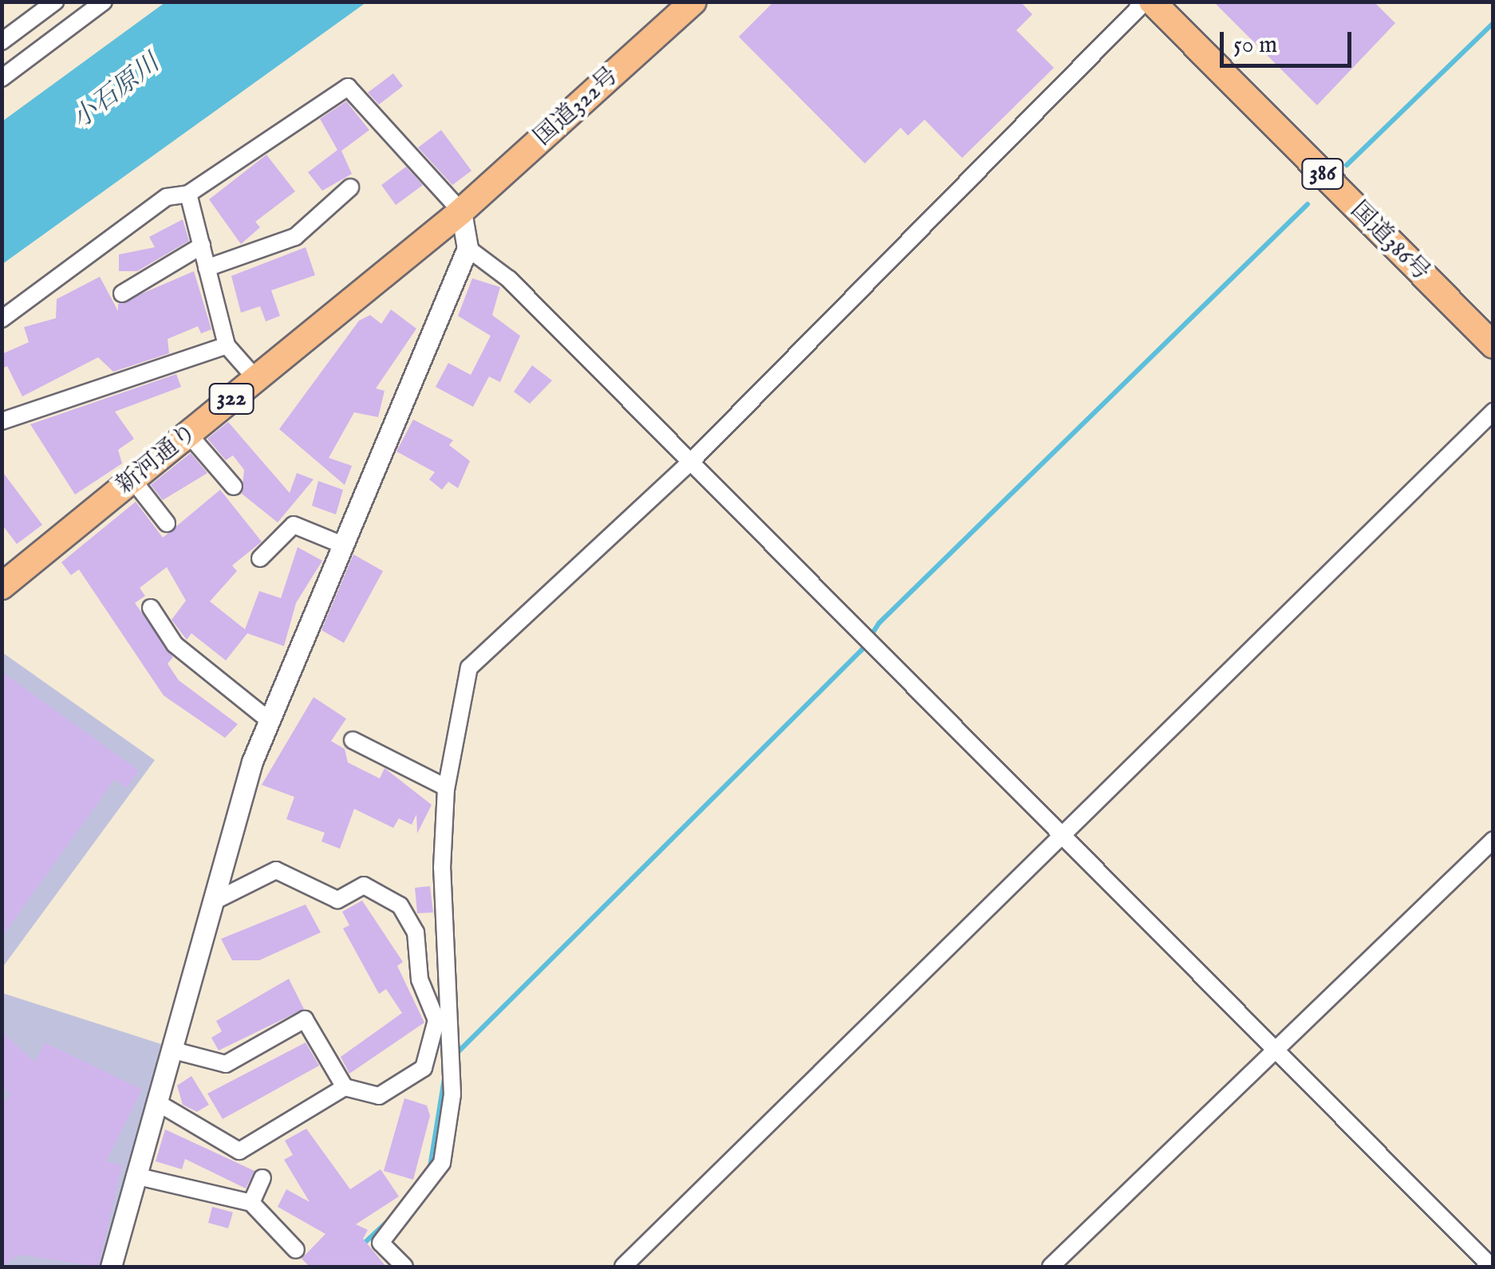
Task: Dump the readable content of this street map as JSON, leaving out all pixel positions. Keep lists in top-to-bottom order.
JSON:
{
  "streets": {
    "highway": [
      "国道322号",
      "386",
      "国道386号",
      "322",
      "新河通り"
    ]
  },
  "crossings": [
    ["国道322号", "新河通り"]
  ],
  "water": ["小石原川"],
  "scale_bar": "50 m"
}
